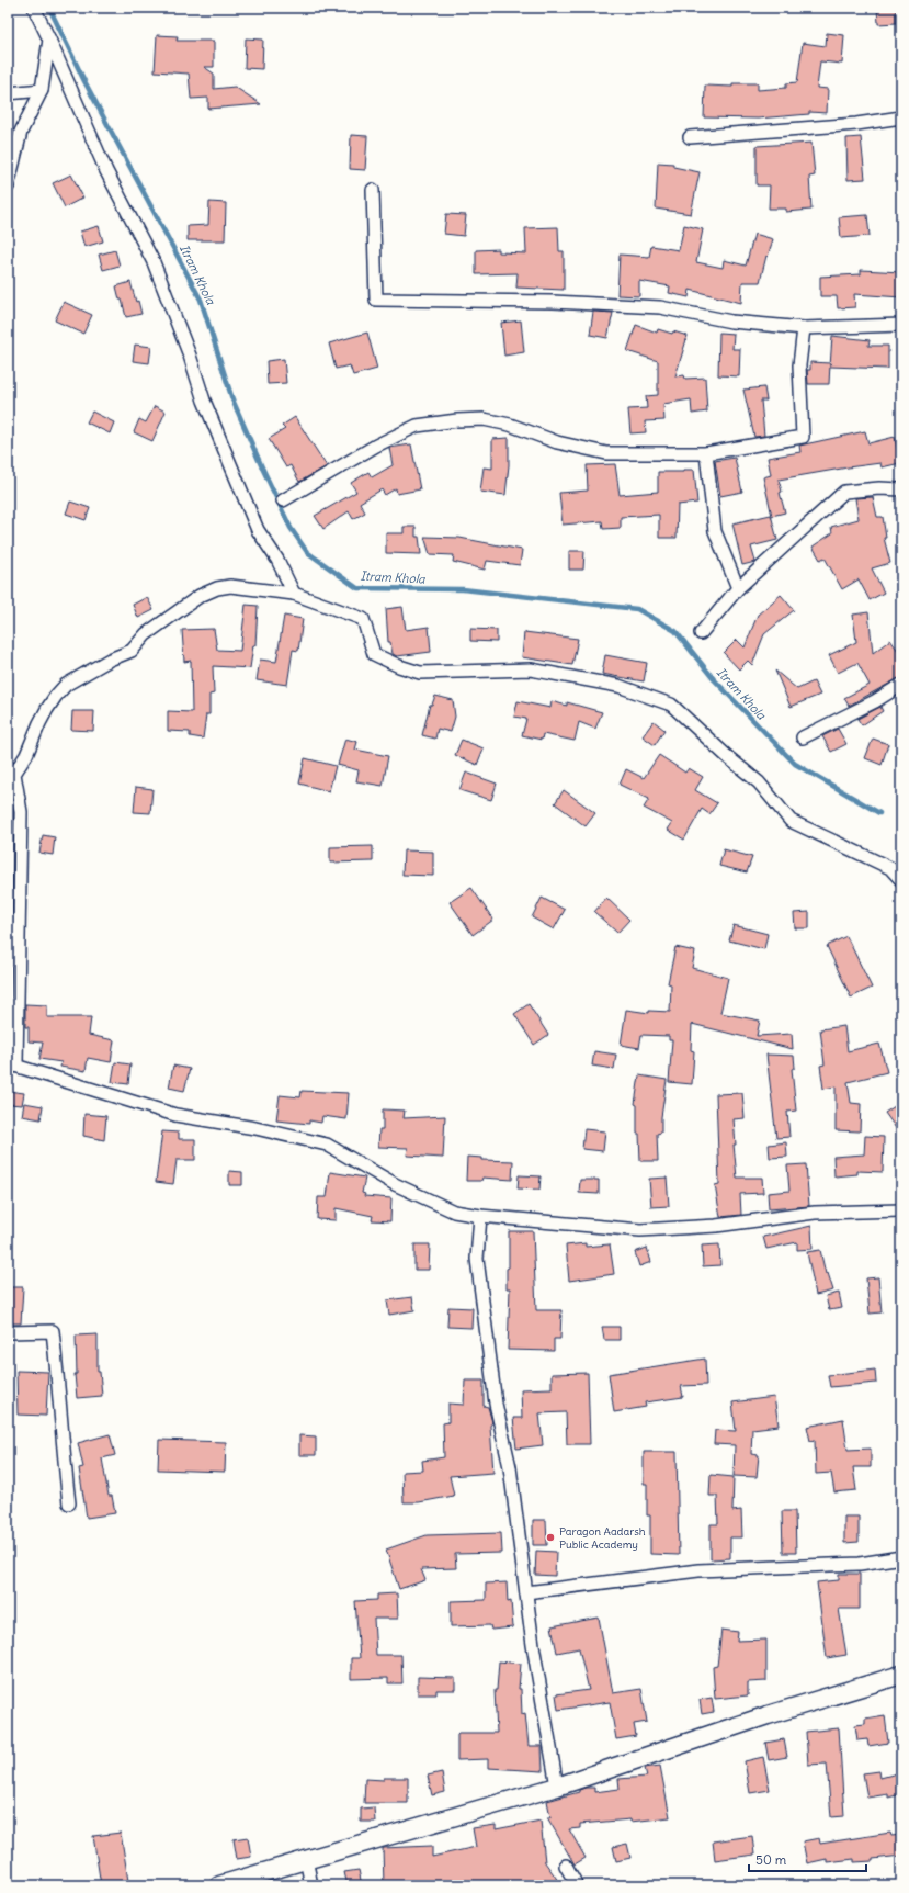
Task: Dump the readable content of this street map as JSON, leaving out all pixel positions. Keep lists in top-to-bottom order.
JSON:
{
  "water": ["Itram Khola"],
  "places": ["Paragon Aadarsh Public Academy"],
  "scale_bar": "50 m"
}
